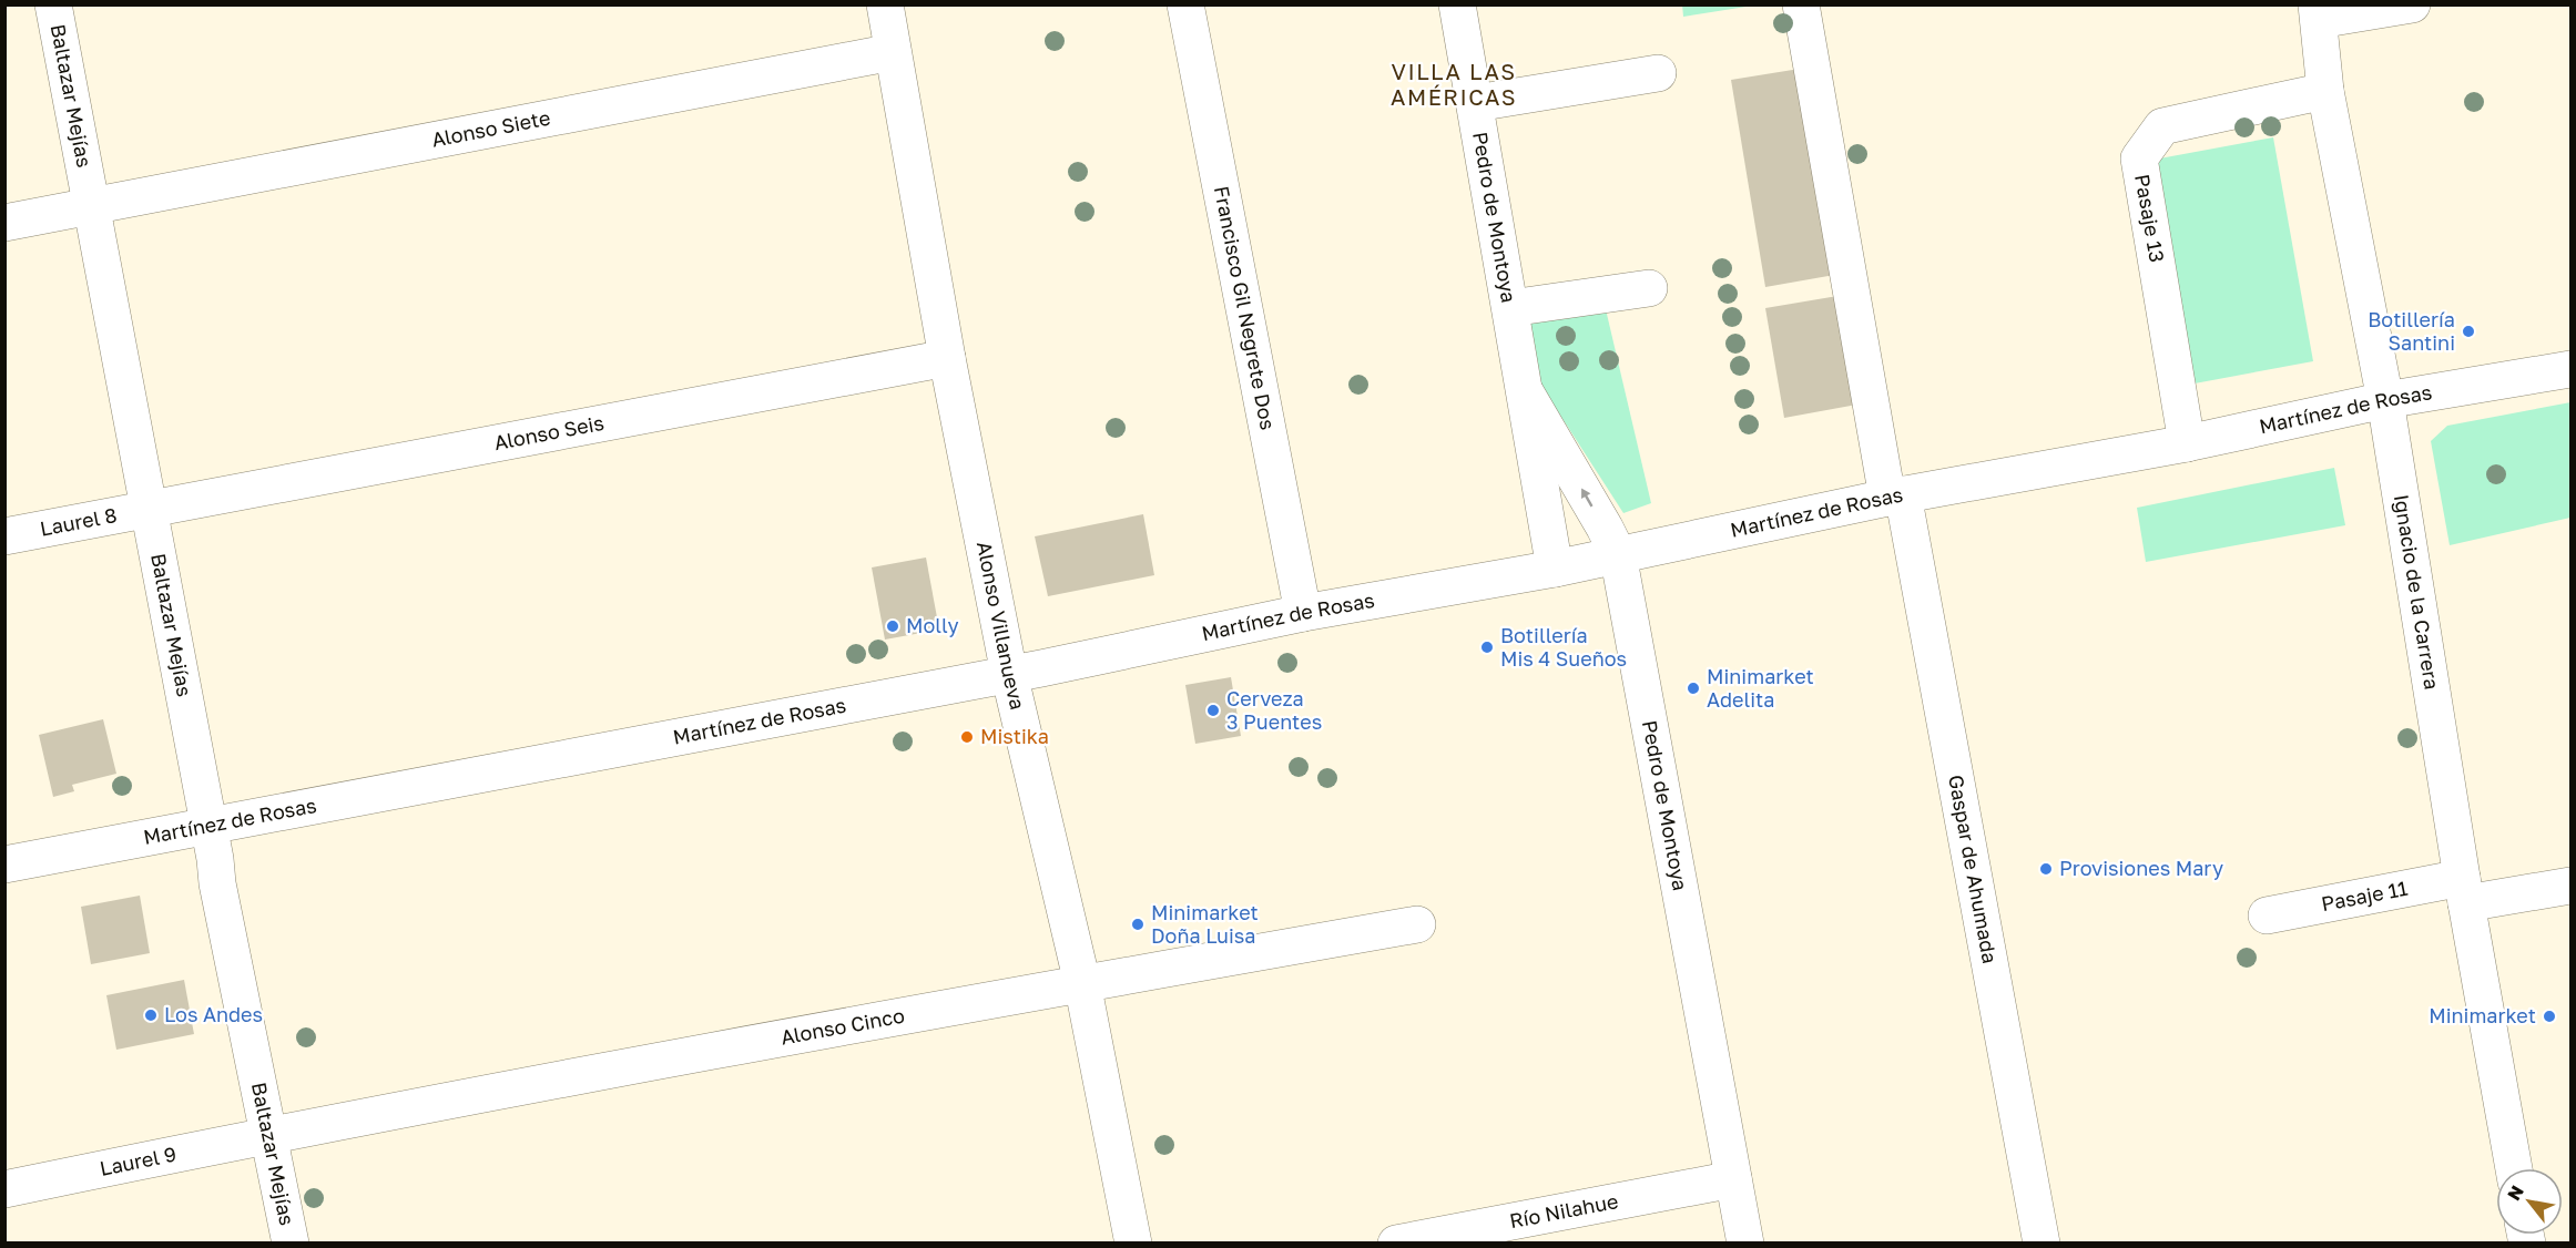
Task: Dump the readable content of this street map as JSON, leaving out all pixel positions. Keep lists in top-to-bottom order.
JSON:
{
  "streets": {
    "street": [
      "Baltazar Mejías",
      "Alonso Siete",
      "Pedro de Montoya",
      "Pasaje 13",
      "Francisco Gil Negrete Dos",
      "Martínez de Rosas",
      "Alonso Seis",
      "Laurel 8",
      "Ignacio de la Carrera",
      "Alonso Villanueva",
      "Gaspar de Ahumada",
      "Pasaje 11",
      "Alonso Cinco",
      "Laurel 9",
      "Río Nilahue"
    ]
  },
  "crossings": [
    ["Baltazar Mejías", "Alonso Siete"],
    ["Baltazar Mejías", "Martínez de Rosas"],
    ["Baltazar Mejías", "Alonso Seis"],
    ["Baltazar Mejías", "Laurel 8"],
    ["Baltazar Mejías", "Alonso Cinco"],
    ["Baltazar Mejías", "Laurel 9"],
    ["Alonso Siete", "Alonso Villanueva"],
    ["Pedro de Montoya", "Martínez de Rosas"],
    ["Pedro de Montoya", "Río Nilahue"],
    ["Pasaje 13", "Martínez de Rosas"],
    ["Pasaje 13", "Ignacio de la Carrera"],
    ["Francisco Gil Negrete Dos", "Martínez de Rosas"],
    ["Martínez de Rosas", "Ignacio de la Carrera"],
    ["Martínez de Rosas", "Alonso Villanueva"],
    ["Martínez de Rosas", "Gaspar de Ahumada"],
    ["Alonso Seis", "Laurel 8"],
    ["Alonso Seis", "Alonso Villanueva"],
    ["Ignacio de la Carrera", "Pasaje 11"],
    ["Alonso Villanueva", "Alonso Cinco"],
    ["Alonso Cinco", "Laurel 9"]
  ],
  "districts": ["VILLA LAS AMÉRICAS"],
  "places": [
    "Botillería Santini",
    "Molly",
    "Botillería Mis 4 Sueños",
    "Minimarket Adelita",
    "Cerveza 3 Puentes",
    "Mistika",
    "Provisiones Mary",
    "Minimarket Doña Luisa",
    "Los Andes",
    "Minimarket"
  ],
  "north": "top left"
}
